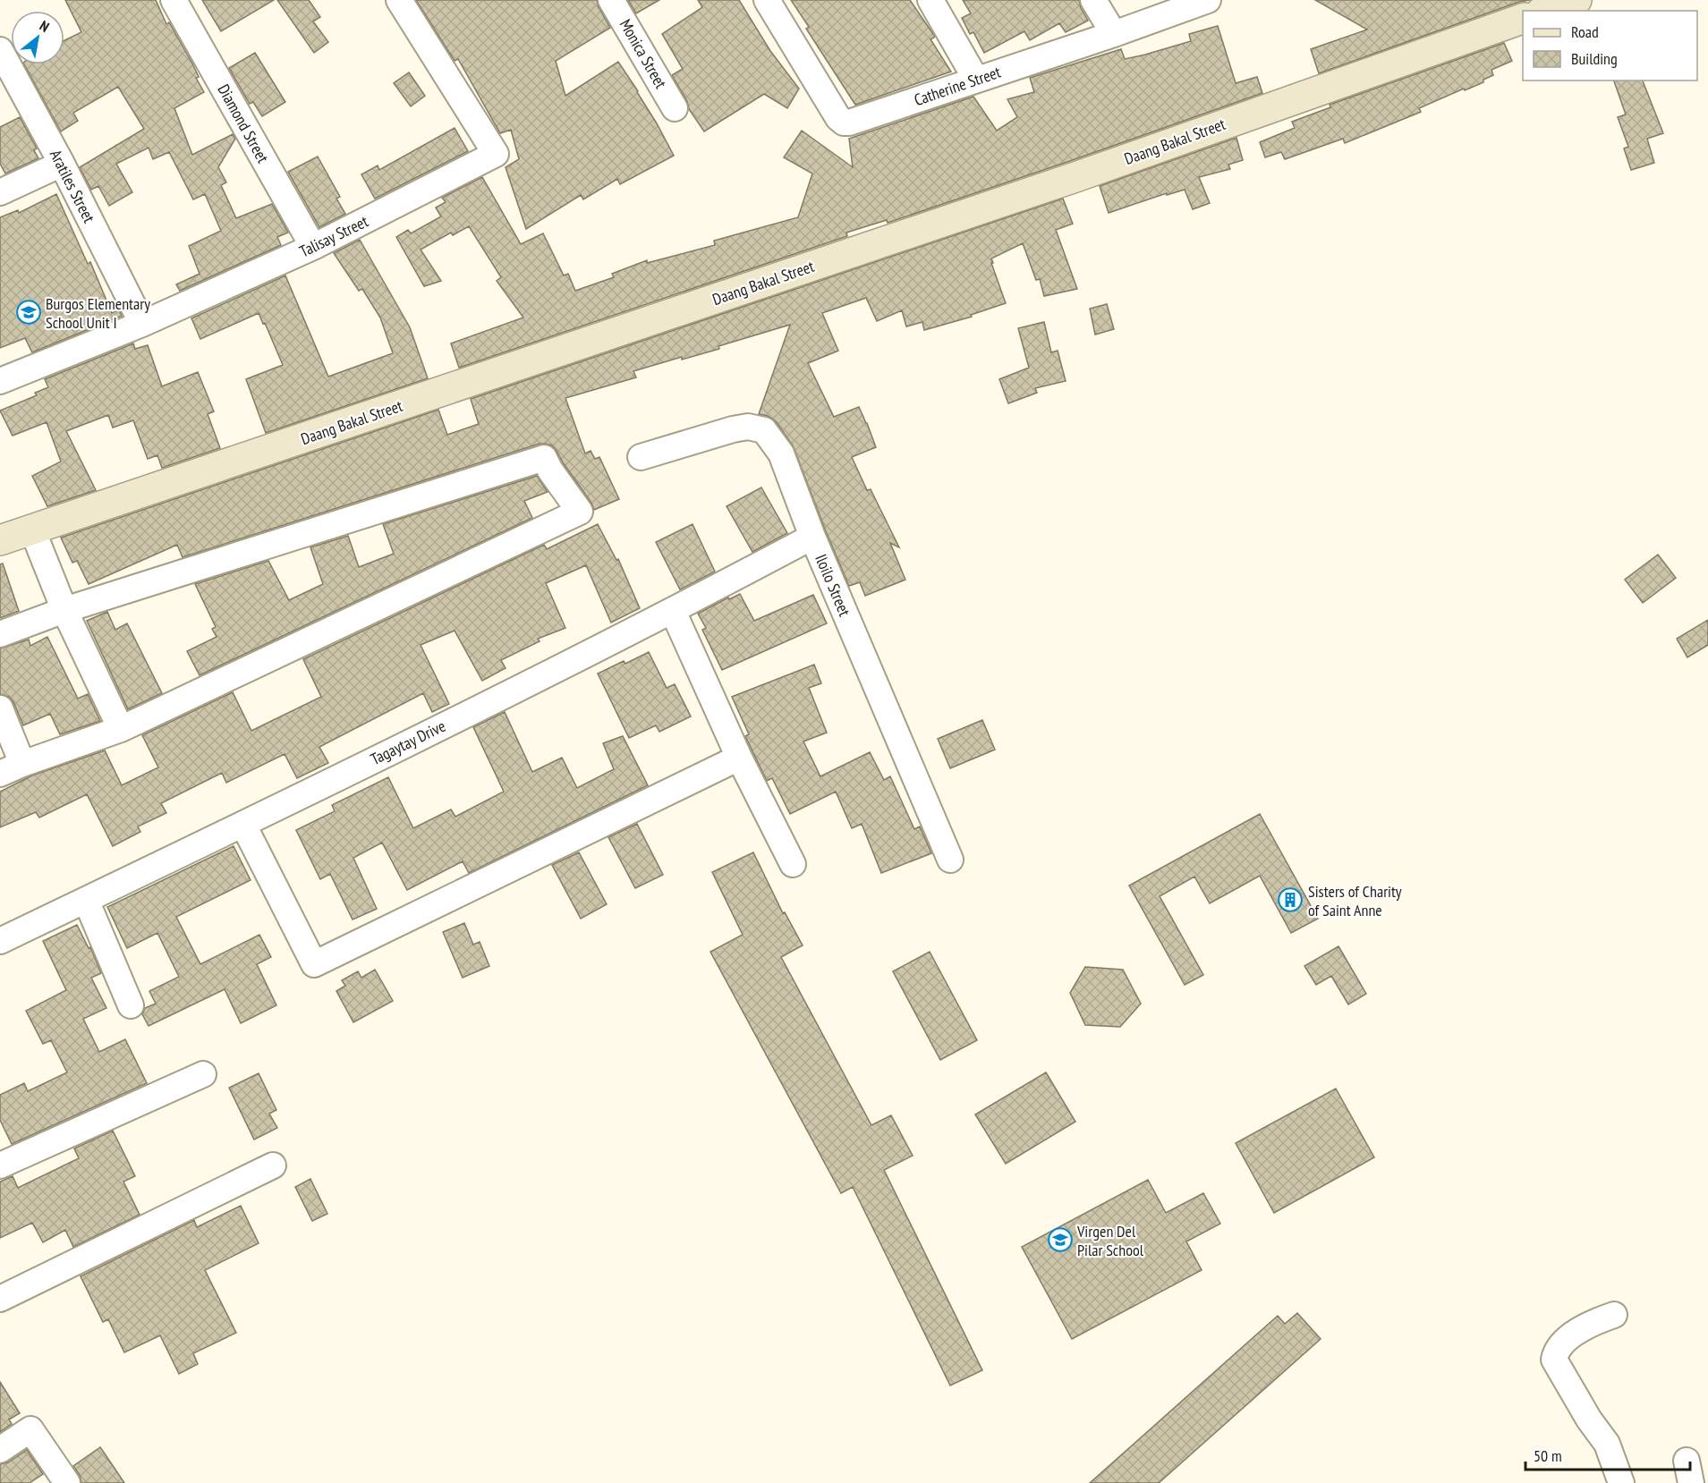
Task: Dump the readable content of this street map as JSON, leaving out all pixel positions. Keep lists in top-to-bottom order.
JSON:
{
  "streets": {
    "street": [
      "Monica Street",
      "Catherine Street",
      "Diamond Street",
      "Daang Bakal Street",
      "Aratiles Street",
      "Talisay Street",
      "Iloilo Street",
      "Tagaytay Drive"
    ]
  },
  "crossings": [
    ["Diamond Street", "Talisay Street"],
    ["Aratiles Street", "Talisay Street"],
    ["Iloilo Street", "Tagaytay Drive"]
  ],
  "places": {
    "school or university": ["Burgos Elementary School Unit I", "Virgen Del Pilar School"],
    "building": ["Sisters of Charity of Saint Anne"]
  },
  "legend": ["Road", "Building"],
  "scale_bar": "50 m",
  "north": "top right"
}
